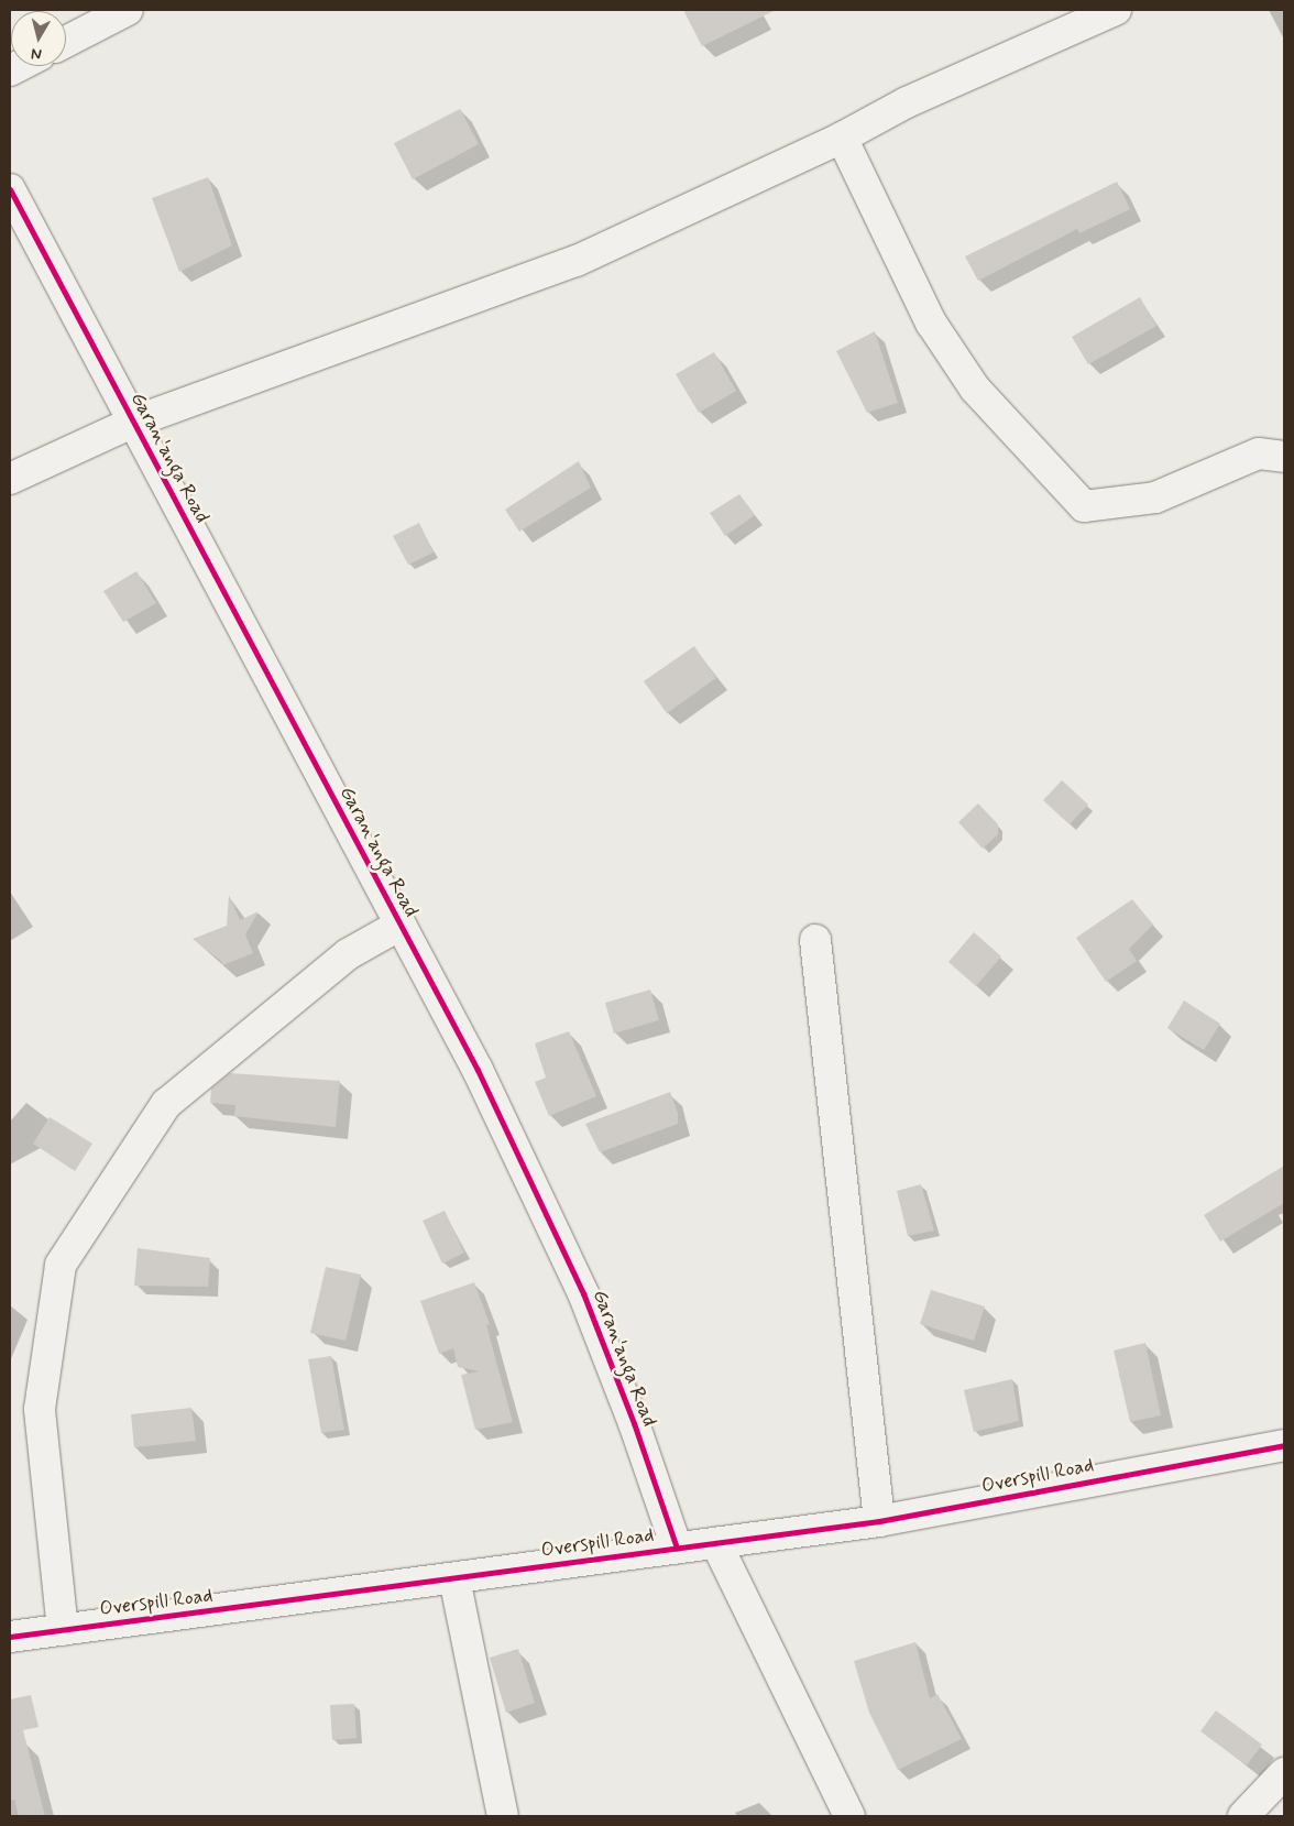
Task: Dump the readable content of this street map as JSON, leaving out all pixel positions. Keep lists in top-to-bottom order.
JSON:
{
  "streets": {
    "street": ["Garan'anga Road", "Overspill Road"]
  },
  "crossings": [
    ["Garan'anga Road", "Overspill Road"]
  ],
  "north": "bottom"
}
